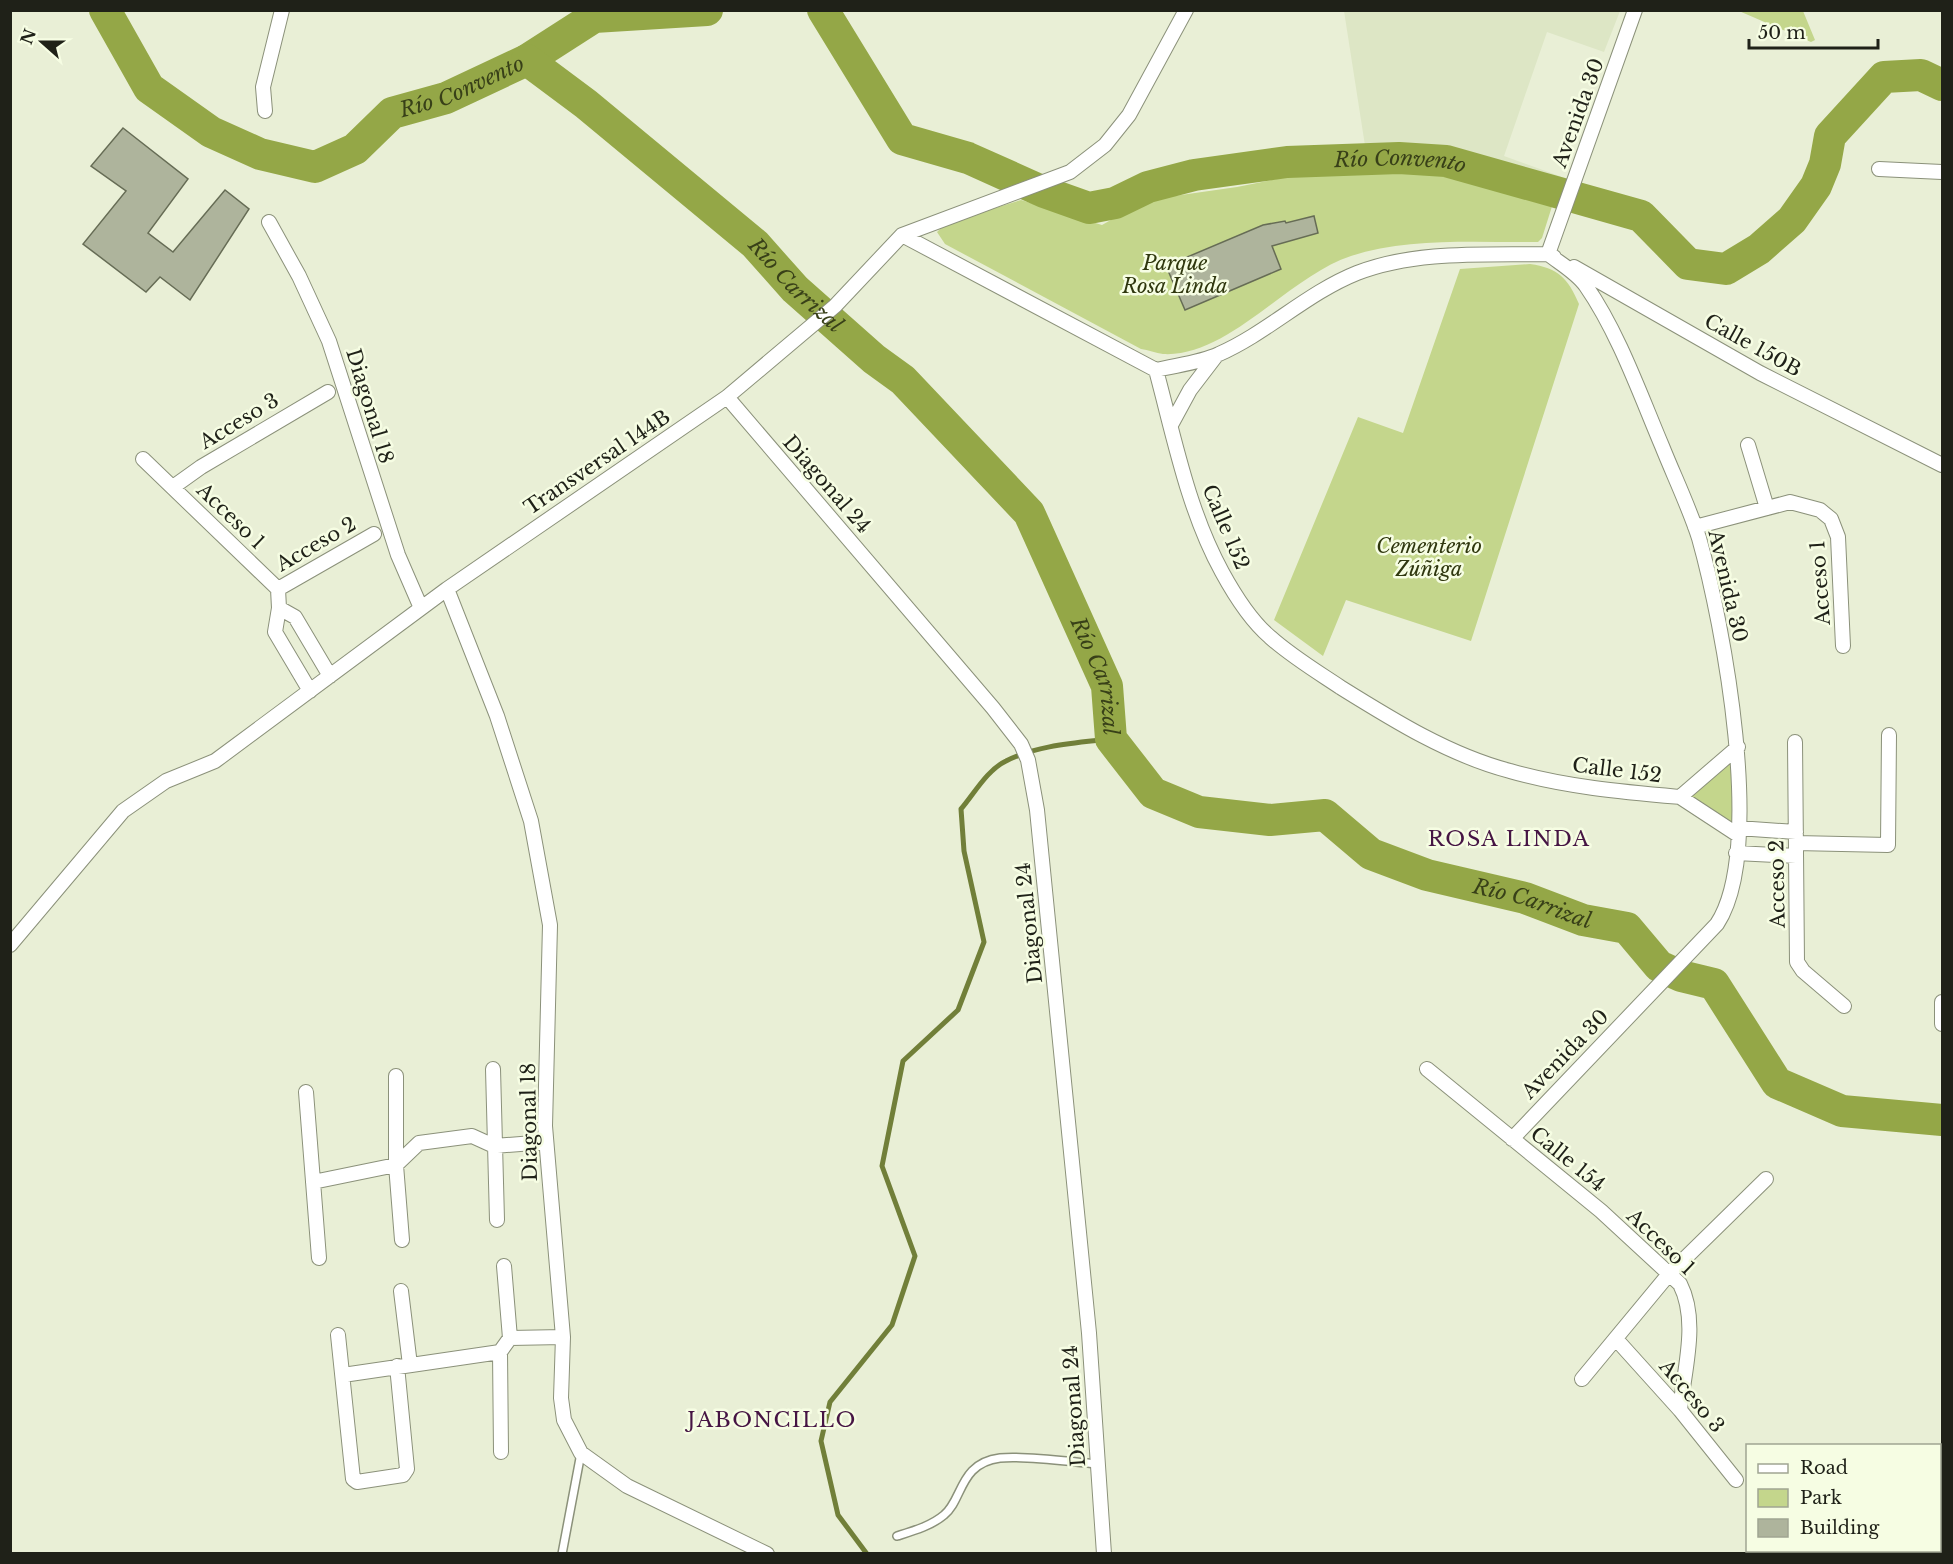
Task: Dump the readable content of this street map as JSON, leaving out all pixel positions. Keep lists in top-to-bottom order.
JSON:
{
  "streets": {
    "street": [
      "Avenida 30",
      "Calle 150B",
      "Diagonal 18",
      "Acceso 3",
      "Transversal 144B",
      "Diagonal 24",
      "Acceso 1",
      "Calle 152",
      "Acceso 2",
      "Calle 154"
    ]
  },
  "crossings": [
    ["Avenida 30", "Calle 150B"],
    ["Avenida 30", "Acceso 1"],
    ["Avenida 30", "Calle 152"],
    ["Avenida 30", "Calle 154"],
    ["Diagonal 18", "Transversal 144B"],
    ["Acceso 3", "Acceso 1"],
    ["Transversal 144B", "Diagonal 24"],
    ["Acceso 1", "Acceso 2"],
    ["Acceso 1", "Calle 154"]
  ],
  "districts": ["ROSA LINDA", "JABONCILLO"],
  "water": ["Río Convento", "Río Carrizal"],
  "parks": ["Parque Rosa Linda", "Cementerio Zúñiga"],
  "legend": ["Road", "Park", "Building"],
  "scale_bar": "50 m",
  "north": "left"
}
